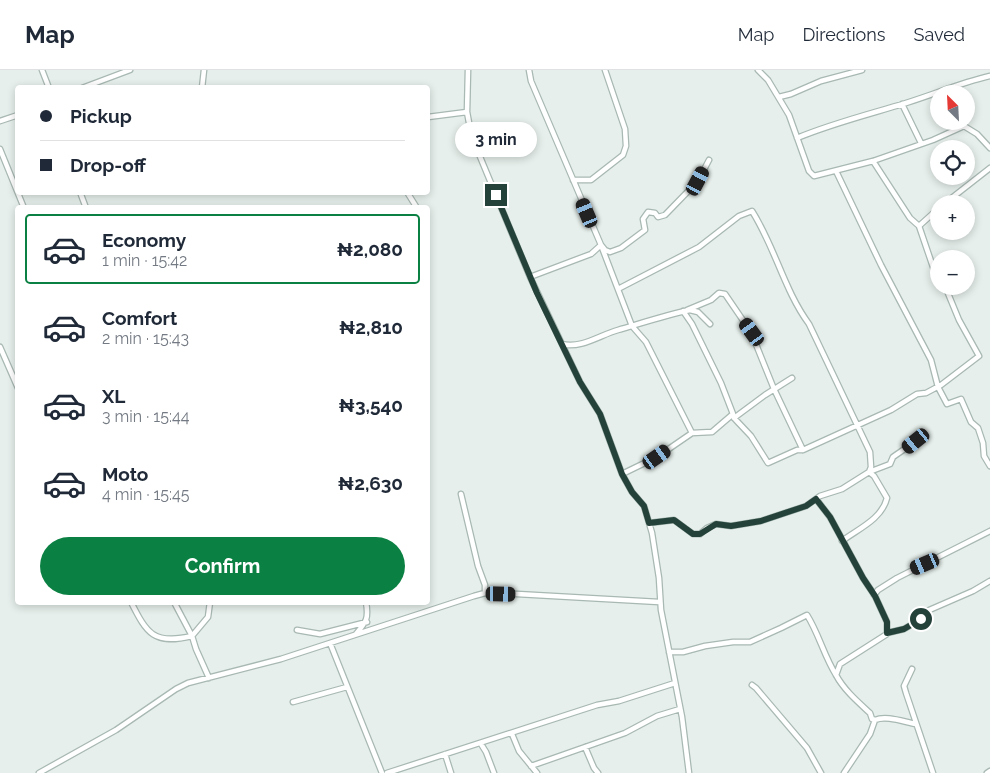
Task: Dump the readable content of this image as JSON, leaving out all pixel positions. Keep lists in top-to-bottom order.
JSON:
{
  "north": "top left",
  "page": {
    "header": "Map",
    "nav": ["Map", "Directions", "Saved"],
    "map_buttons": ["+", "−"],
    "banner": ["Pickup", "Drop-off"],
    "bubble": "3 min",
    "list": [
      {
        "name": "Economy",
        "note": "1 min · 15:42",
        "value": "₦2,080"
      },
      {
        "name": "Comfort",
        "note": "2 min · 15:43",
        "value": "₦2,810"
      },
      {
        "name": "XL",
        "note": "3 min · 15:44",
        "value": "₦3,540"
      },
      {
        "name": "Moto",
        "note": "4 min · 15:45",
        "value": "₦2,630"
      }
    ],
    "buttons": "Confirm"
  }
}
